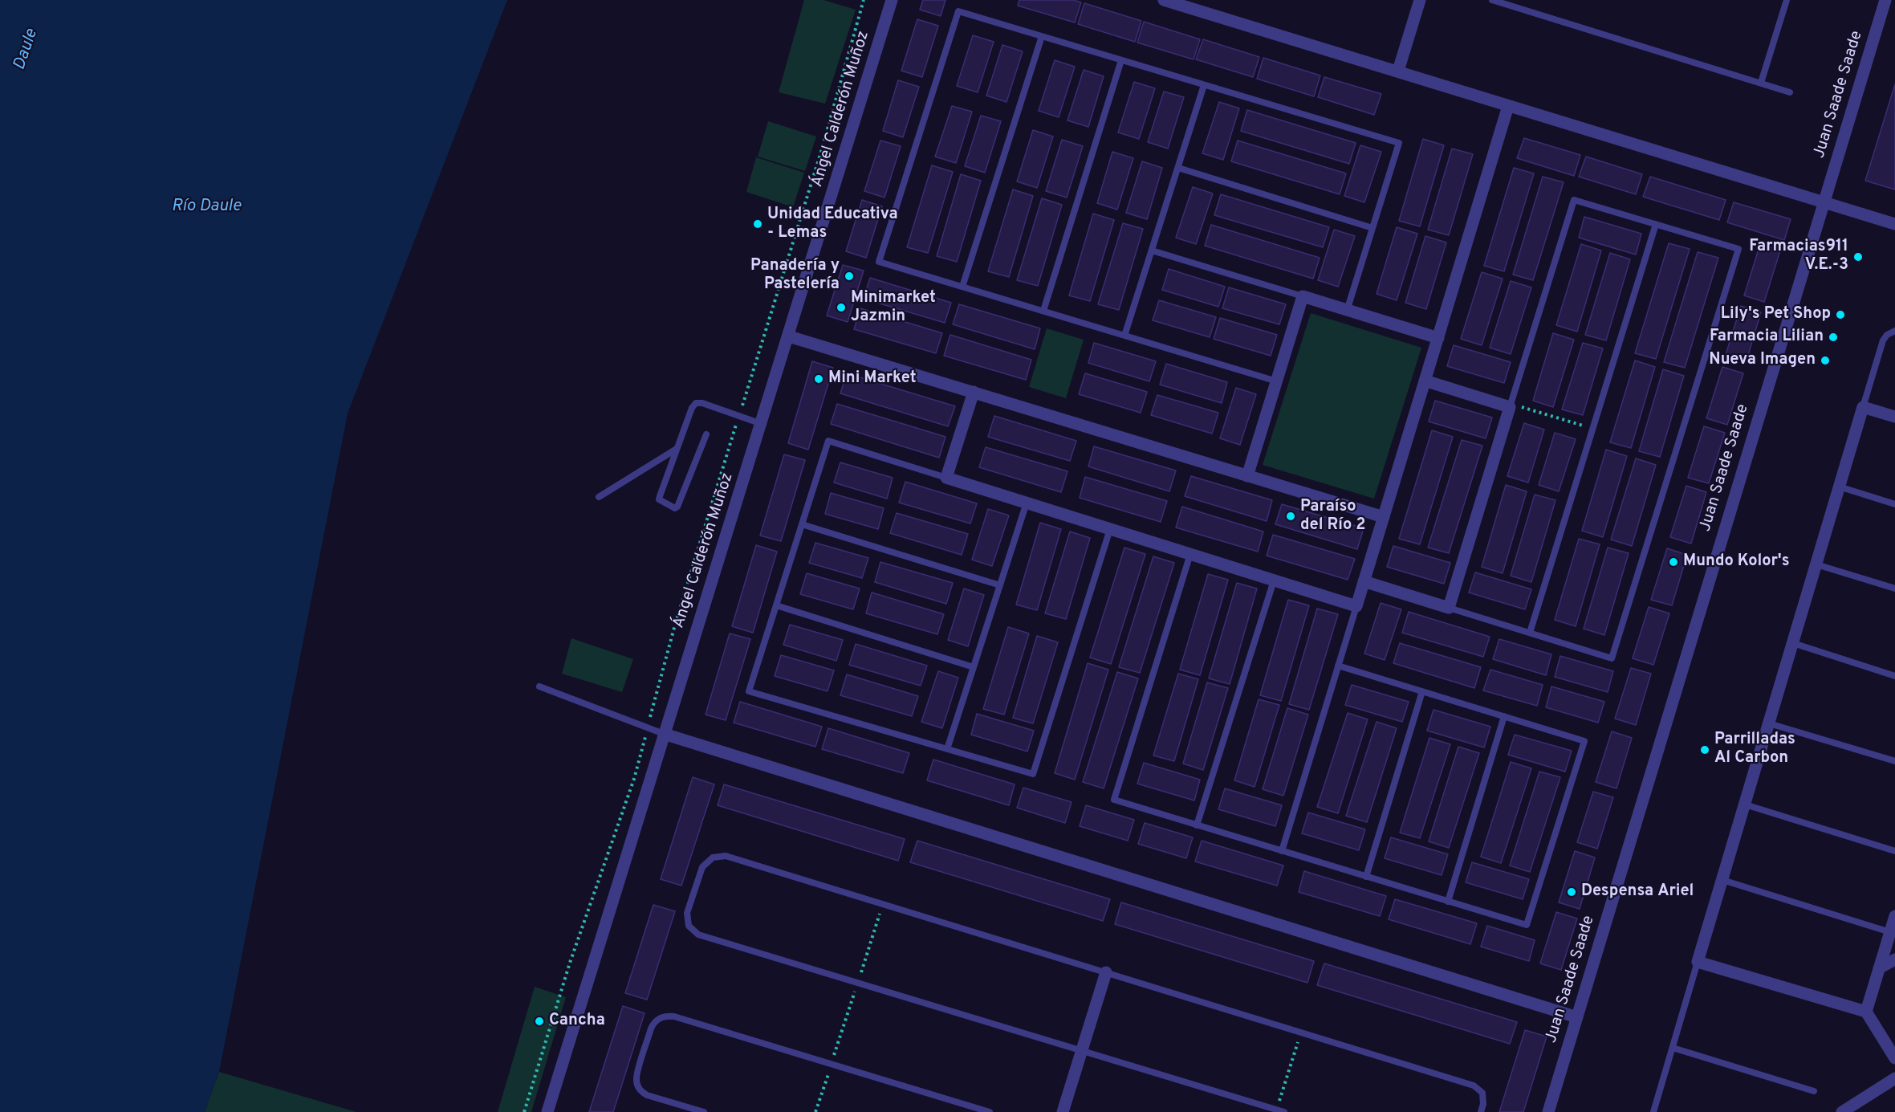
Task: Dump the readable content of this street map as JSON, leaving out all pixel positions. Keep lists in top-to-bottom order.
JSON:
{
  "streets": {
    "street": ["Juan Saade Saade", "Ángel Calderón Muñoz"]
  },
  "water": ["Daule", "Río Daule"],
  "places": [
    "Unidad Educativa - Lemas",
    "Farmacias911 V.E.-3",
    "Panadería y Pastelería",
    "Minimarket Jazmin",
    "Lily's Pet Shop",
    "Farmacia Lilian",
    "Nueva Imagen",
    "Mini Market",
    "Paraíso del Río 2",
    "Mundo Kolor's",
    "Parrilladas Al Carbon",
    "Despensa Ariel",
    "Cancha"
  ]
}
